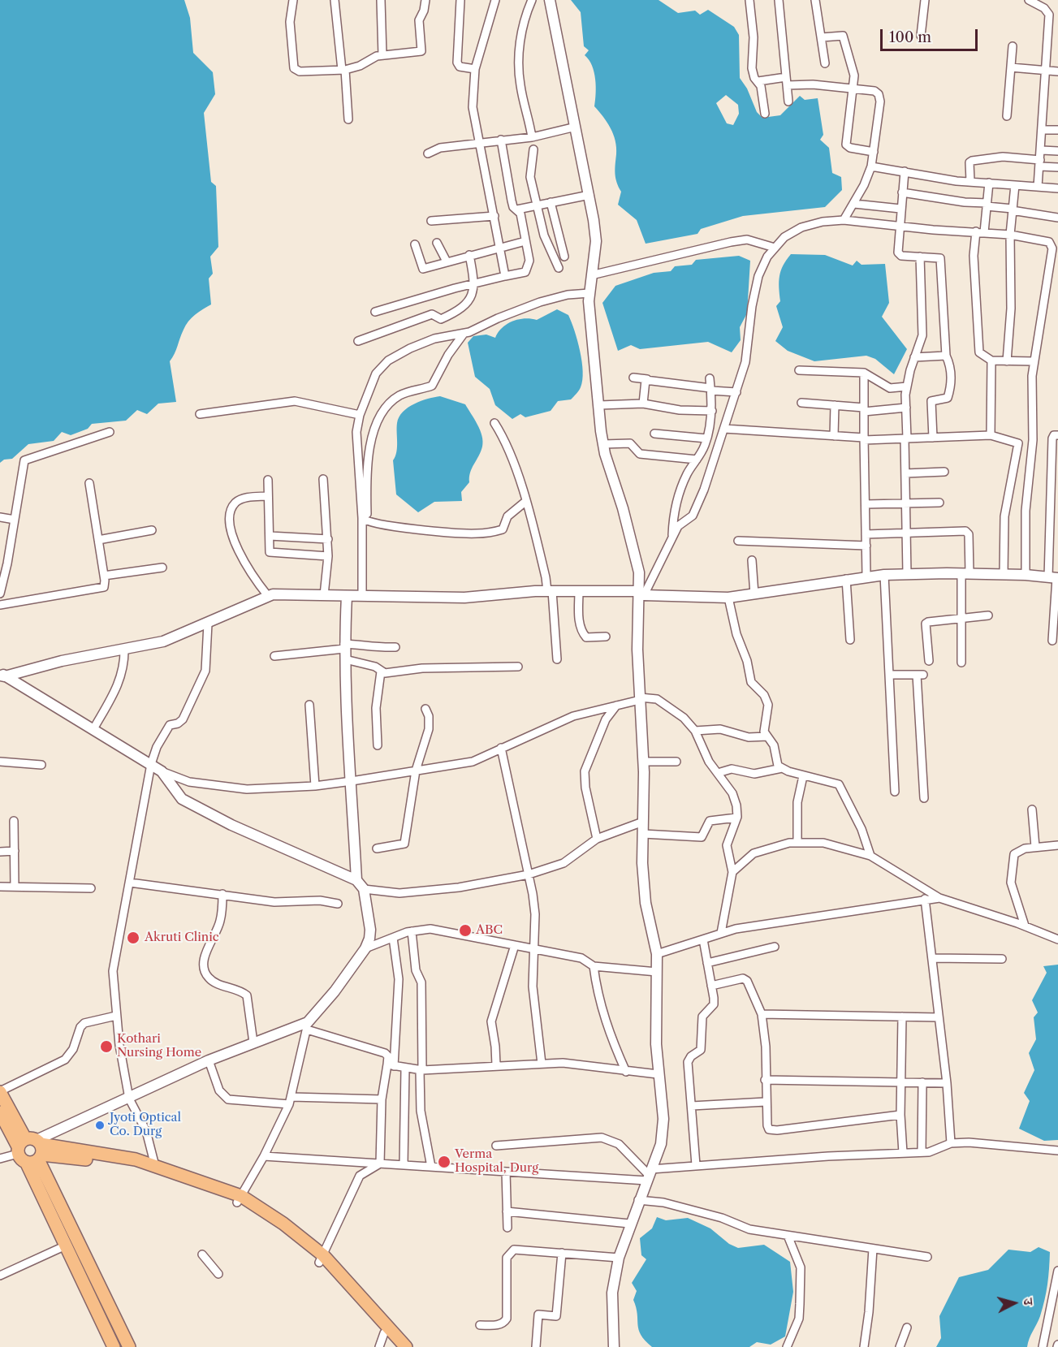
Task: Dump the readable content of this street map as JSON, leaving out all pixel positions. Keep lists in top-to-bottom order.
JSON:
{
  "places": [
    "ABC",
    "Akruti Clinic",
    "Kothari Nursing Home",
    "Jyoti Optical Co. Durg",
    "Verma Hospital, Durg"
  ],
  "scale_bar": "100 m",
  "north": "right"
}
